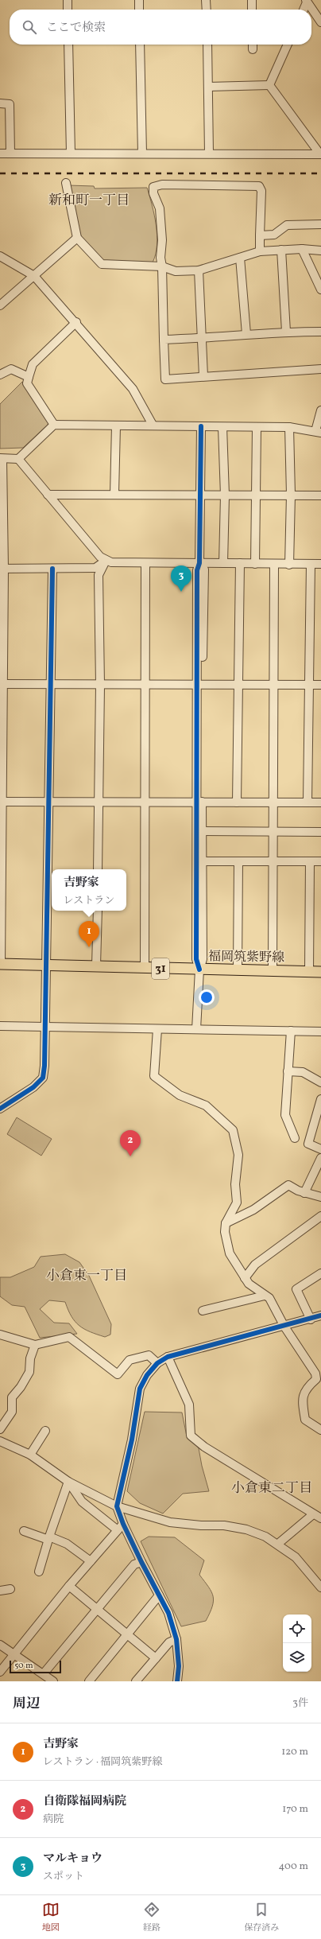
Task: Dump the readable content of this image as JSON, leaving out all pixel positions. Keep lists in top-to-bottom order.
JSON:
{
  "streets": {
    "main road": ["福岡筑紫野線", "31"]
  },
  "districts": ["新和町一丁目", "小倉東一丁目", "小倉東二丁目"],
  "scale_bar": "50 m",
  "page": {
    "search": "ここで検索",
    "pins": ["3", "1", "2"],
    "popup": ["吉野家", "レストラン"],
    "scale": "50 m",
    "heading": ["周辺", "3件"],
    "list": [
      {
        "mark": "1",
        "name": "吉野家",
        "note": "レストラン · 福岡筑紫野線",
        "value": "120 m"
      },
      {
        "mark": "2",
        "name": "自衛隊福岡病院",
        "note": "病院",
        "value": "170 m"
      },
      {
        "mark": "3",
        "name": "マルキョウ",
        "note": "スポット",
        "value": "400 m"
      }
    ],
    "nav": ["地図", "経路", "保存済み"]
  }
}
